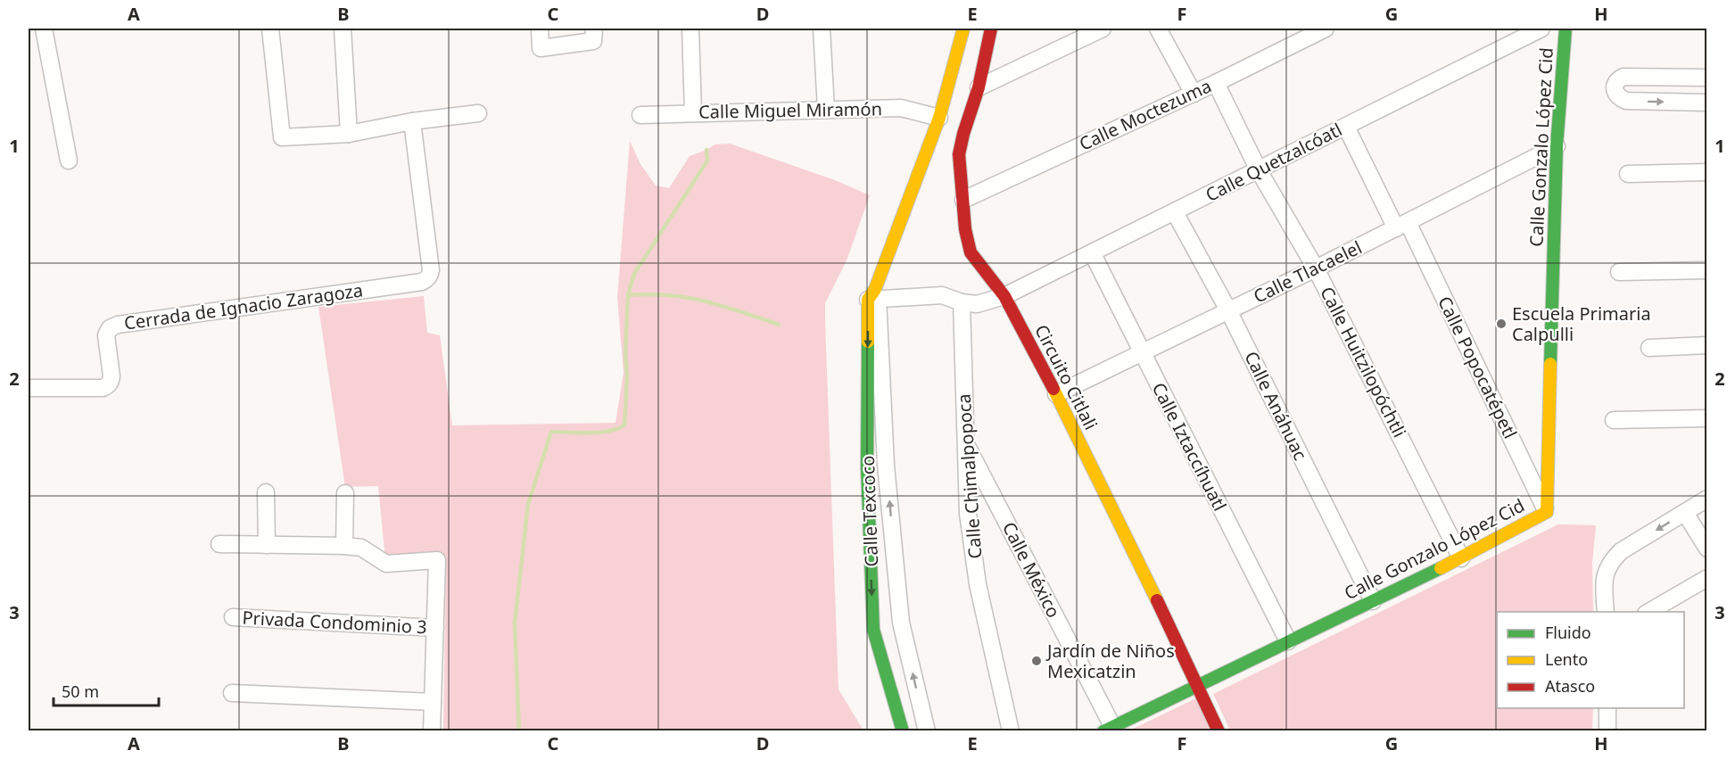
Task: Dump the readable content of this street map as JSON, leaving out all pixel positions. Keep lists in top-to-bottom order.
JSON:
{
  "streets": {
    "street": [
      "Calle Miguel Miramón",
      "Calle Moctezuma",
      "Calle Gonzalo López Cid",
      "Calle Quetzalcóatl",
      "Calle Tlacaelel",
      "Cerrada de Ignacio Zaragoza",
      "Calle Huitzilopóchtli",
      "Calle Popocatépetl",
      "Circuito Citlali",
      "Calle Anáhuac",
      "Calle Iztaccíhuatl",
      "Calle Chimalpopoca",
      "Calle Texcoco",
      "Calle México",
      "Privada Condominio 3"
    ]
  },
  "crossings": [
    ["Calle Miguel Miramón", "Calle Texcoco"],
    ["Calle Moctezuma", "Calle Huitzilopóchtli"],
    ["Calle Moctezuma", "Circuito Citlali"],
    ["Calle Gonzalo López Cid", "Calle Tlacaelel"],
    ["Calle Gonzalo López Cid", "Calle Huitzilopóchtli"],
    ["Calle Gonzalo López Cid", "Calle Popocatépetl"],
    ["Calle Gonzalo López Cid", "Circuito Citlali"],
    ["Calle Gonzalo López Cid", "Calle Anáhuac"],
    ["Calle Gonzalo López Cid", "Calle Iztaccíhuatl"],
    ["Calle Gonzalo López Cid", "Calle México"],
    ["Calle Quetzalcóatl", "Calle Huitzilopóchtli"],
    ["Calle Quetzalcóatl", "Calle Popocatépetl"],
    ["Calle Quetzalcóatl", "Circuito Citlali"],
    ["Calle Quetzalcóatl", "Calle Anáhuac"],
    ["Calle Quetzalcóatl", "Calle Iztaccíhuatl"],
    ["Calle Quetzalcóatl", "Calle Chimalpopoca"],
    ["Calle Tlacaelel", "Calle Huitzilopóchtli"],
    ["Calle Tlacaelel", "Calle Popocatépetl"],
    ["Calle Tlacaelel", "Circuito Citlali"],
    ["Calle Tlacaelel", "Calle Anáhuac"],
    ["Calle Tlacaelel", "Calle Iztaccíhuatl"],
    ["Calle Chimalpopoca", "Calle México"]
  ],
  "places": ["Escuela Primaria Calpulli", "Jardín de Niños Mexicatzin"],
  "legend": ["Fluido", "Lento", "Atasco"],
  "scale_bar": "50 m",
  "grid": {
    "columns": [
      "A",
      "B",
      "C",
      "D",
      "E",
      "F",
      "G",
      "H"
    ],
    "rows": ["1", "2", "3"]
  }
}
